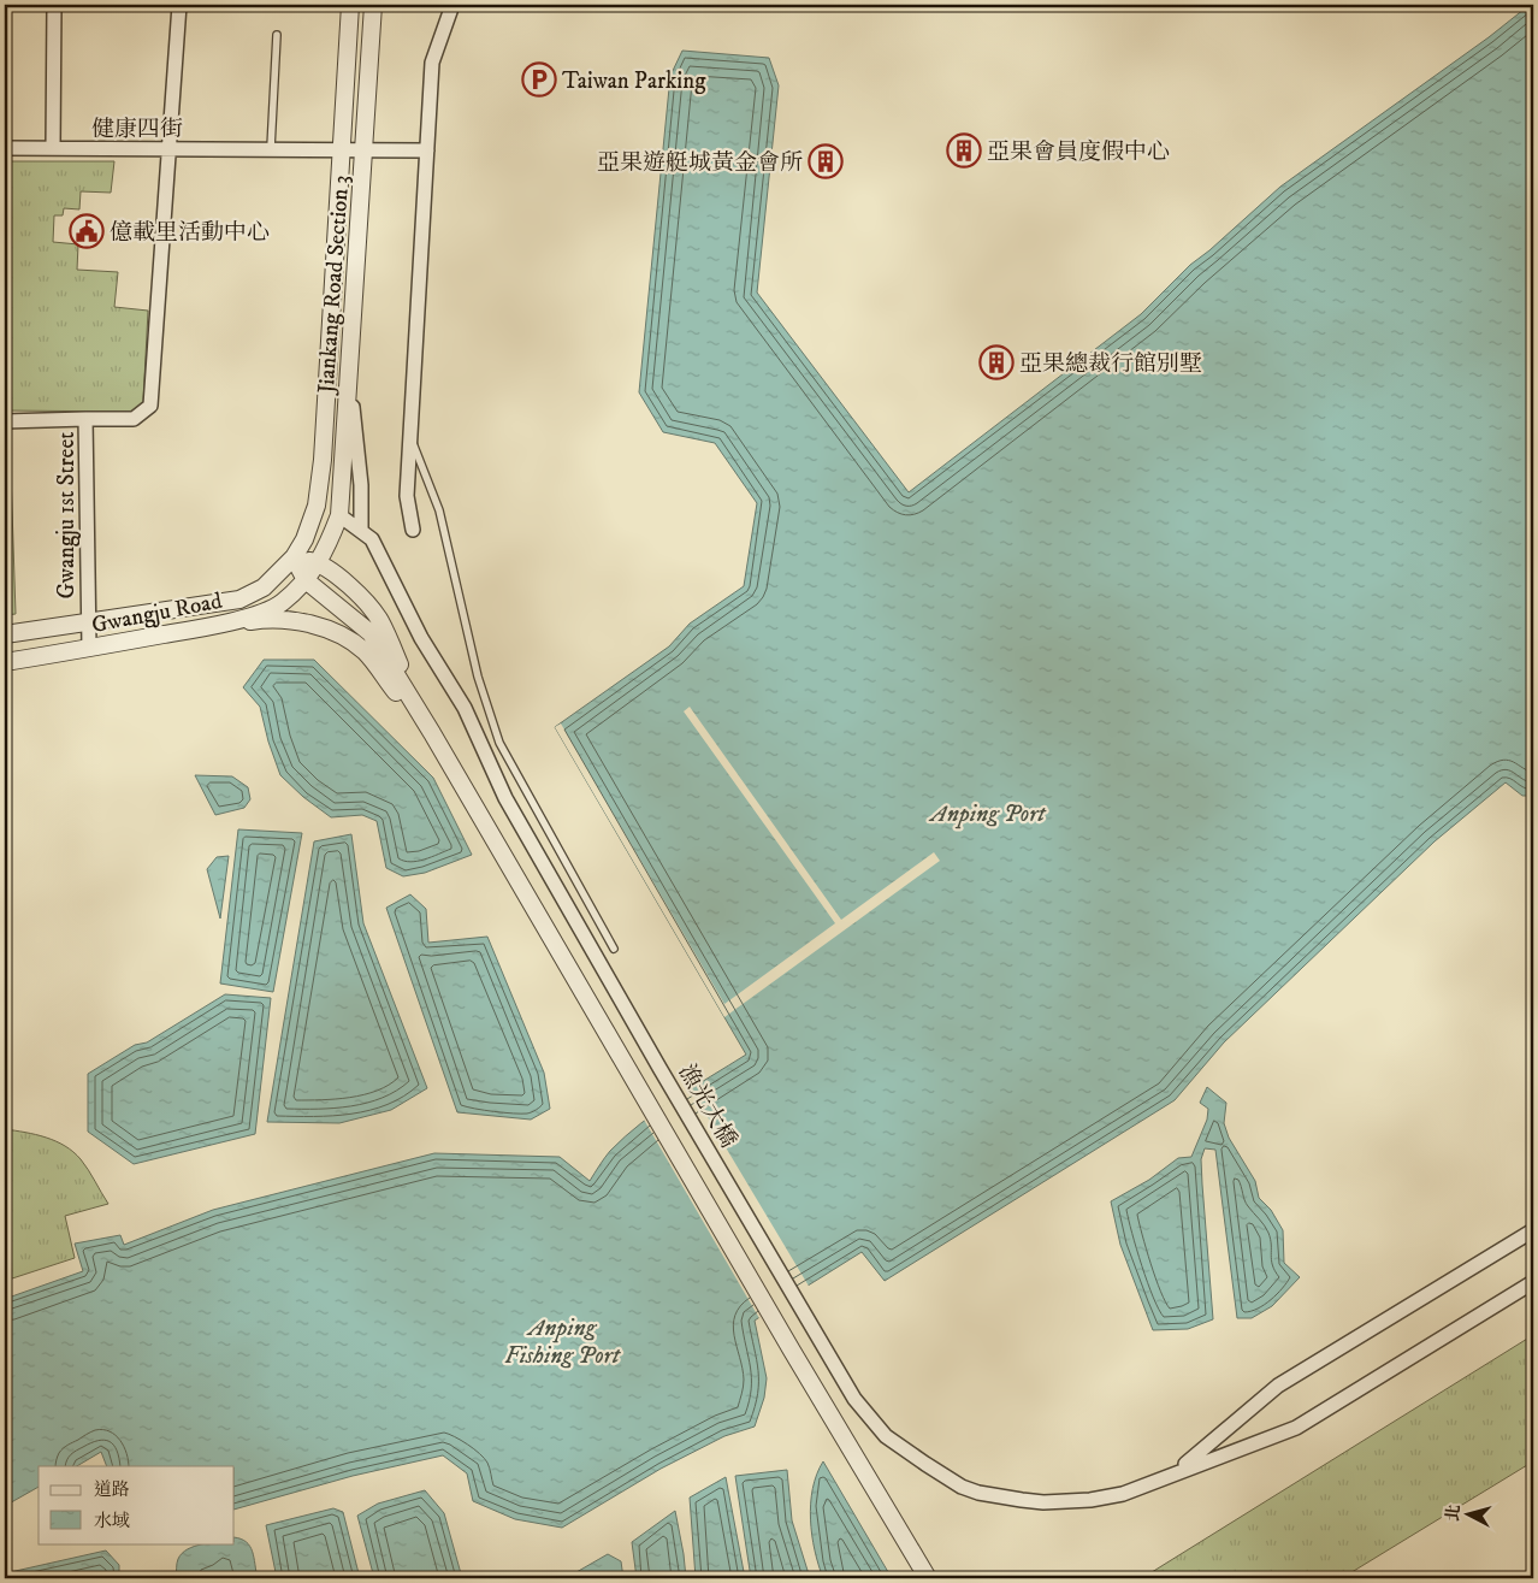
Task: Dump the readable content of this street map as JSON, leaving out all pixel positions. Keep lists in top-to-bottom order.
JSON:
{
  "streets": {
    "street": [
      "健康四街",
      "Jiankang Road Section 3",
      "Gwangju 1st Street",
      "Gwangju Road",
      "漁光大橋"
    ]
  },
  "crossings": [
    ["健康四街", "Jiankang Road Section 3"],
    ["健康四街", "Gwangju 1st Street"],
    ["Jiankang Road Section 3", "Gwangju Road"],
    ["Jiankang Road Section 3", "漁光大橋"],
    ["Gwangju 1st Street", "Gwangju Road"]
  ],
  "water": ["Anping Port", "Anping Fishing Port"],
  "places": {
    "parking": ["Taiwan Parking"],
    "building": ["亞果會員度假中心", "亞果遊艇城黃金會所", "亞果總裁行館別墅"],
    "public building": ["億載里活動中心"]
  },
  "legend": ["道路", "水域"],
  "north": "left"
}
